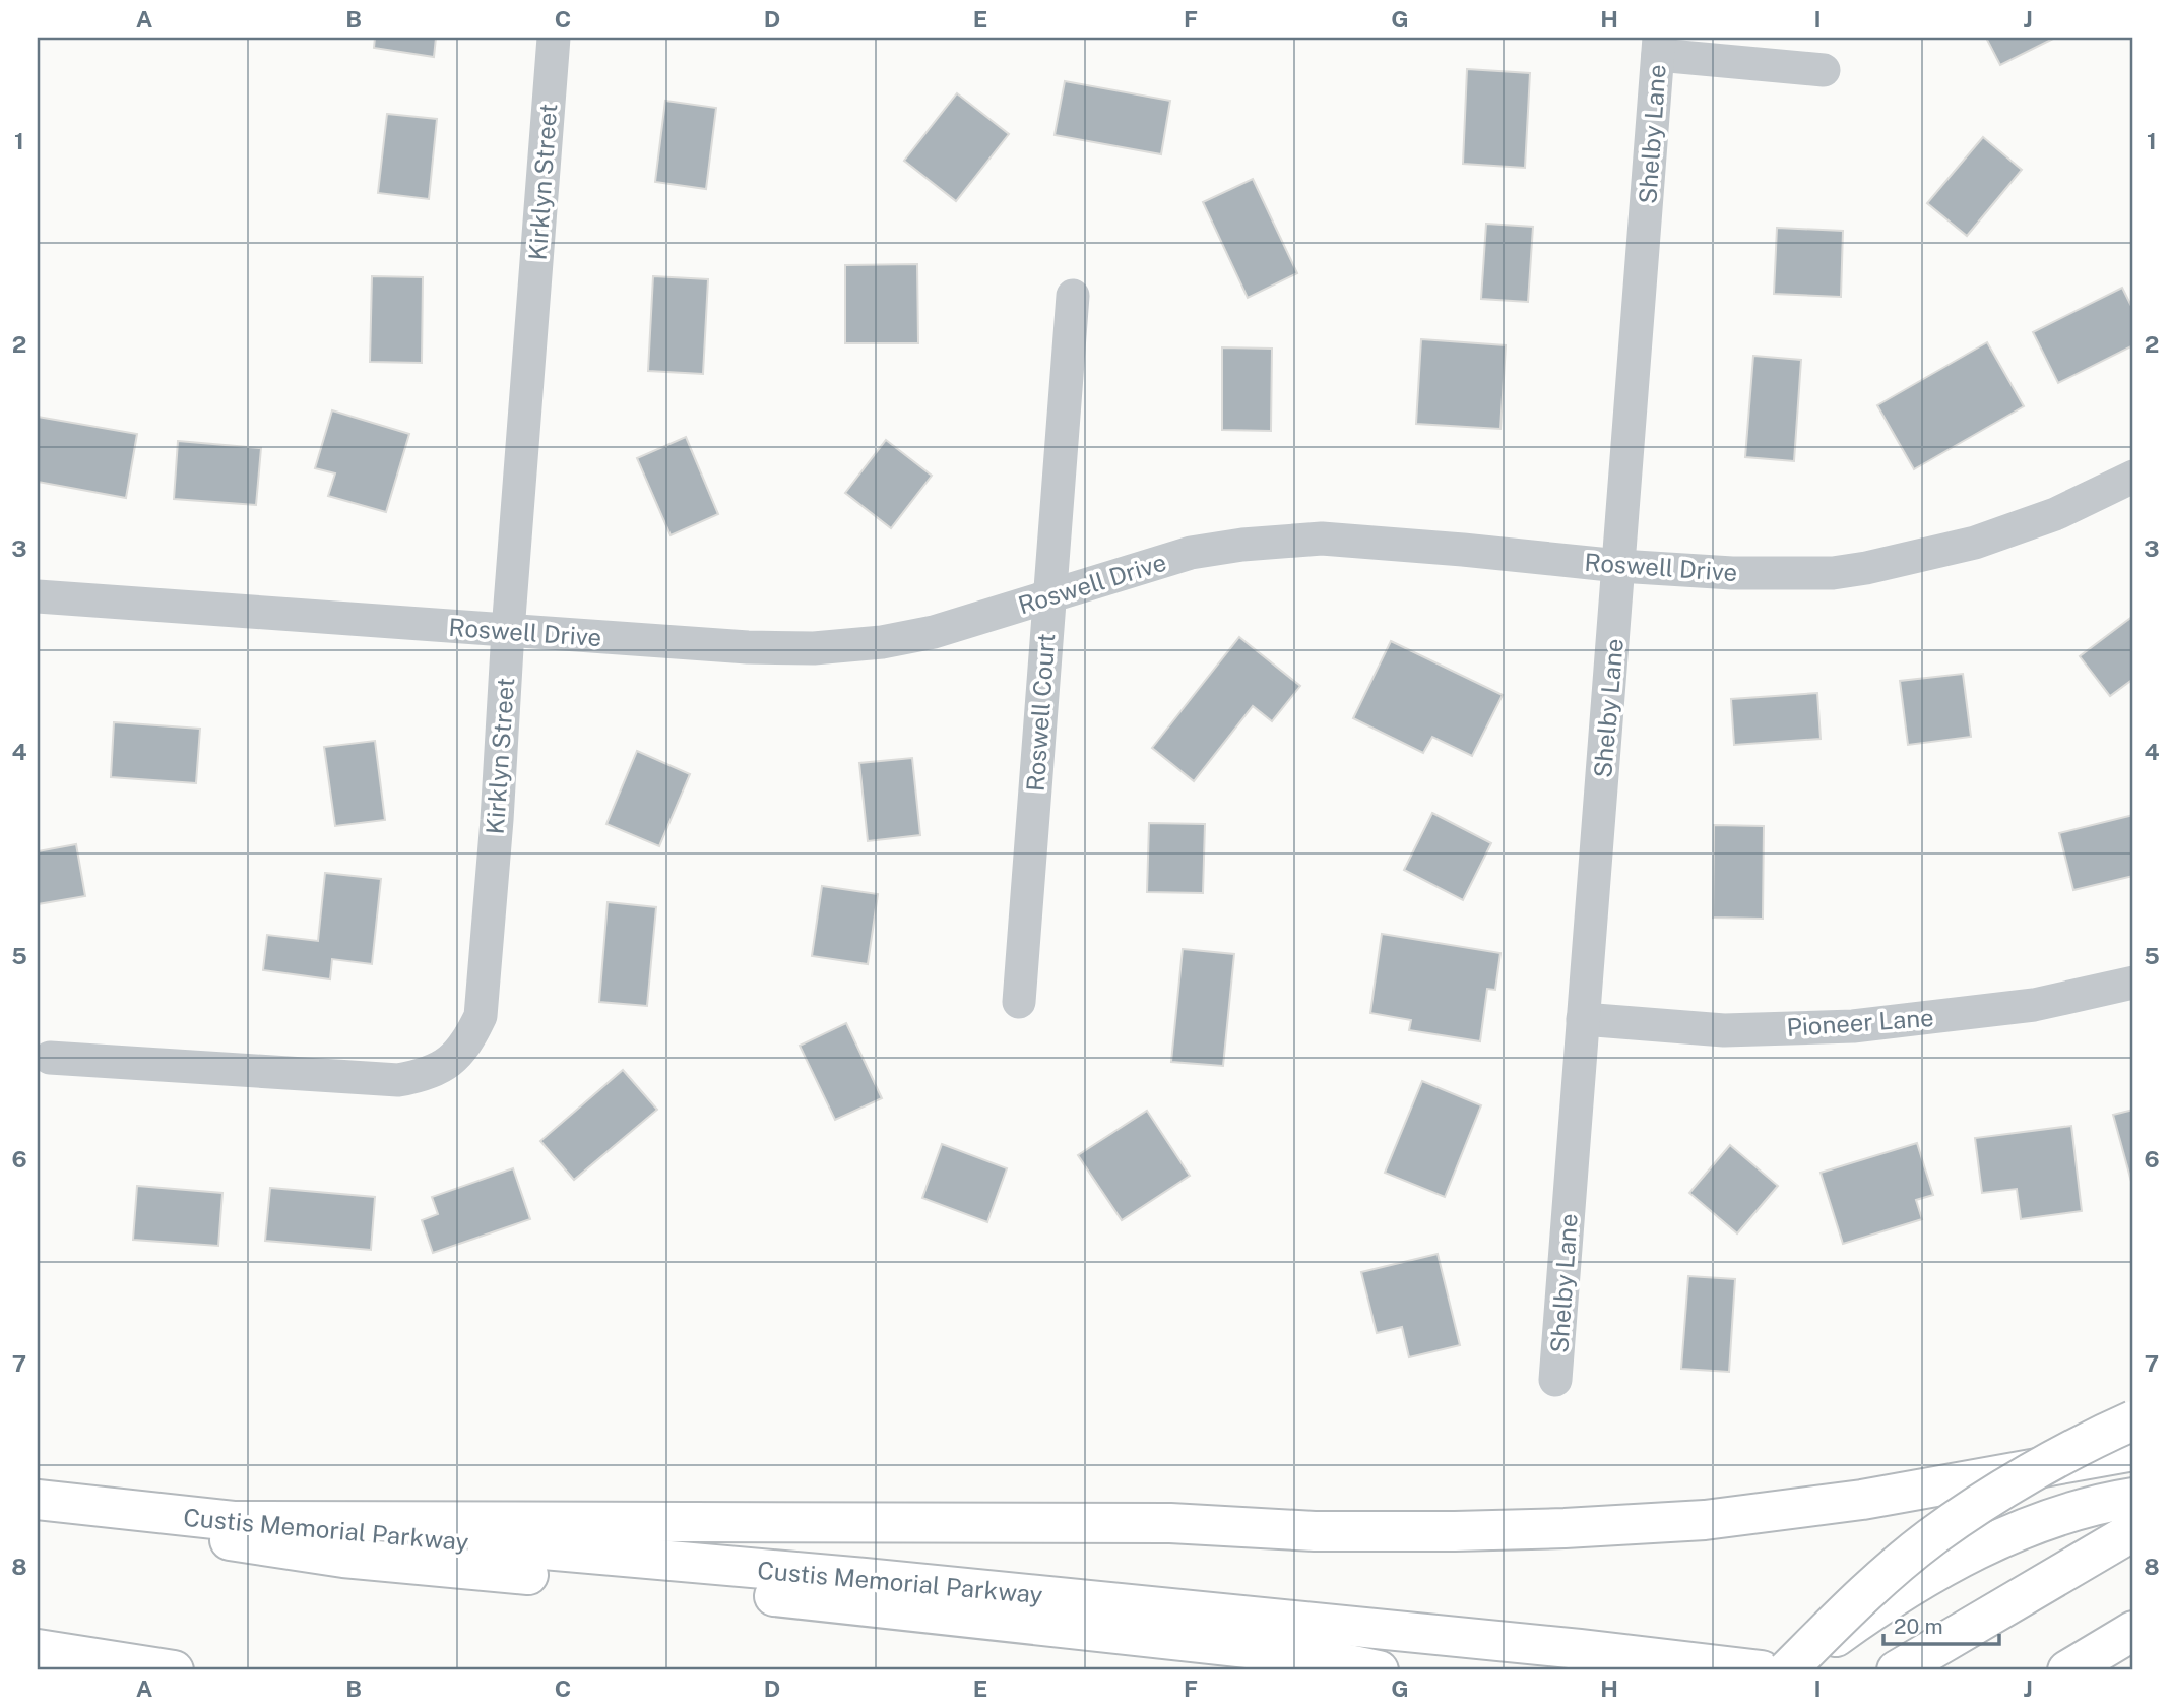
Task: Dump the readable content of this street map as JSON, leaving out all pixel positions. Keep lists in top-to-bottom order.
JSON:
{
  "streets": {
    "highway": ["Custis Memorial Parkway"],
    "street": [
      "Shelby Lane",
      "Kirklyn Street",
      "Roswell Drive",
      "Roswell Court",
      "Pioneer Lane"
    ]
  },
  "crossings": [
    ["Shelby Lane", "Roswell Drive"],
    ["Shelby Lane", "Pioneer Lane"],
    ["Kirklyn Street", "Roswell Drive"],
    ["Roswell Drive", "Roswell Court"]
  ],
  "scale_bar": "20 m",
  "grid": {
    "columns": [
      "A",
      "B",
      "C",
      "D",
      "E",
      "F",
      "G",
      "H",
      "I",
      "J"
    ],
    "rows": [
      "1",
      "2",
      "3",
      "4",
      "5",
      "6",
      "7",
      "8"
    ]
  }
}
